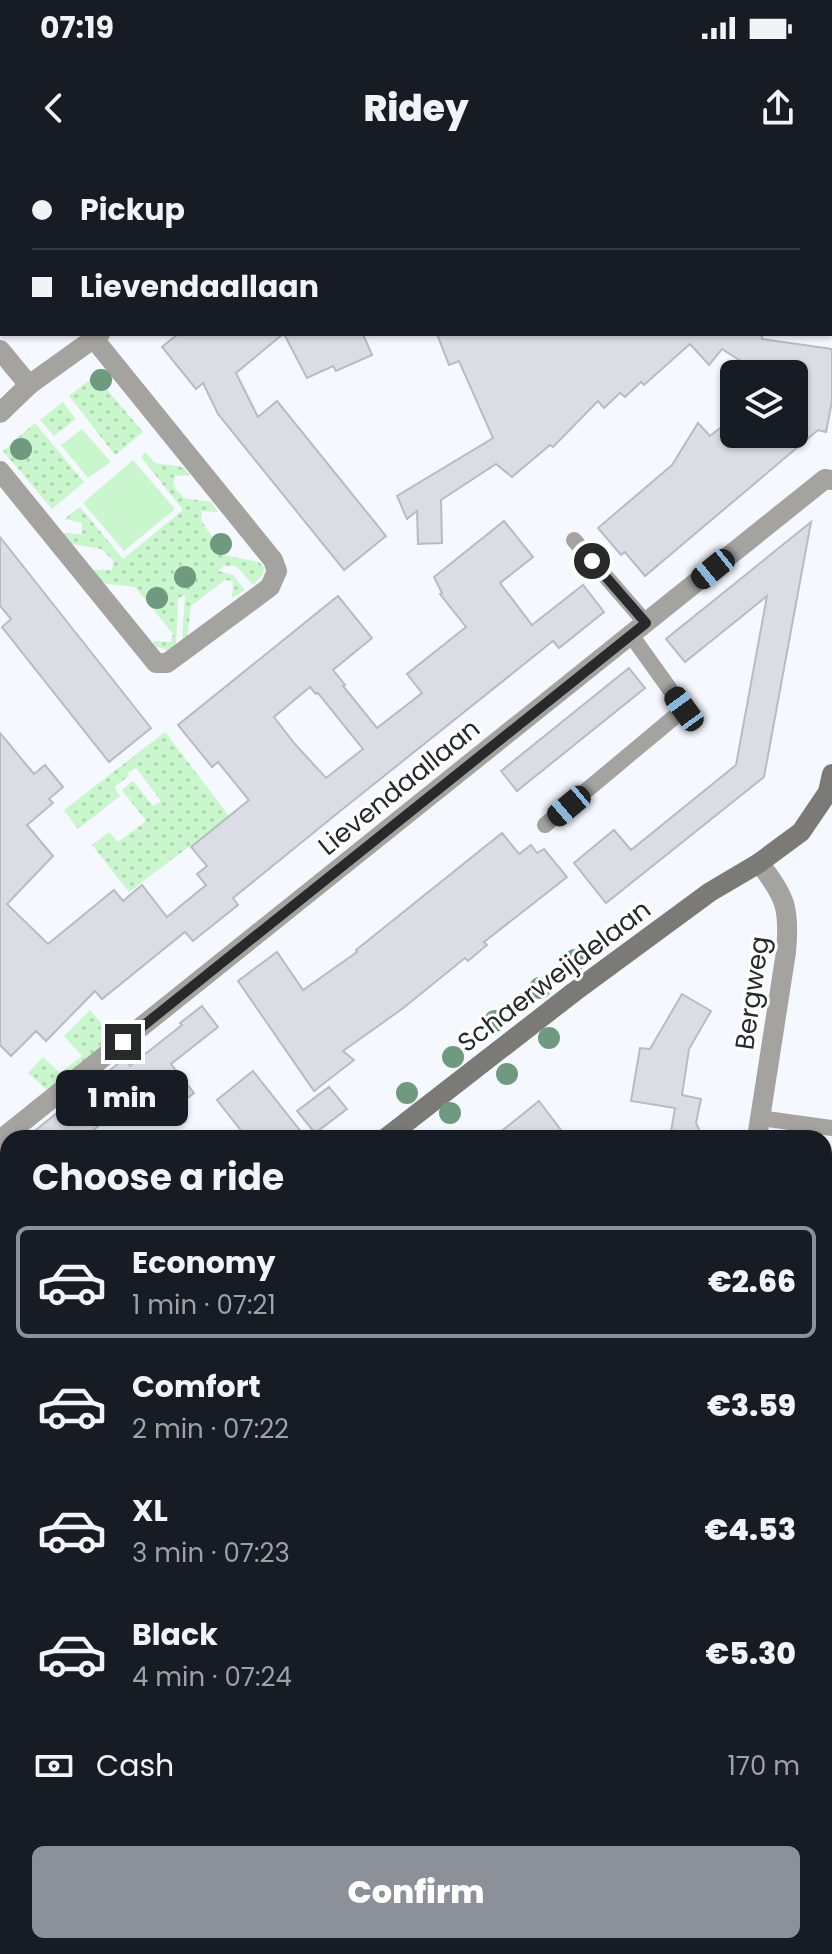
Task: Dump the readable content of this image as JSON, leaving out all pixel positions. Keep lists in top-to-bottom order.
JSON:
{
  "streets": {
    "street": ["Lievendaallaan", "Schaerweijdelaan", "Bergweg"]
  },
  "crossings": [
    ["Schaerweijdelaan", "Bergweg"]
  ],
  "page": {
    "status": "07:19",
    "header": "Ridey",
    "banner": ["Pickup", "Lievendaallaan"],
    "bubble": "1 min",
    "heading": "Choose a ride",
    "list": [
      {
        "name": "Economy",
        "note": "1 min · 07:21",
        "value": "€2.66"
      },
      {
        "name": "Comfort",
        "note": "2 min · 07:22",
        "value": "€3.59"
      },
      {
        "name": "XL",
        "note": "3 min · 07:23",
        "value": "€4.53"
      },
      {
        "name": "Black",
        "note": "4 min · 07:24",
        "value": "€5.30"
      }
    ],
    "pay": ["Cash", "170 m"],
    "buttons": "Confirm"
  }
}
